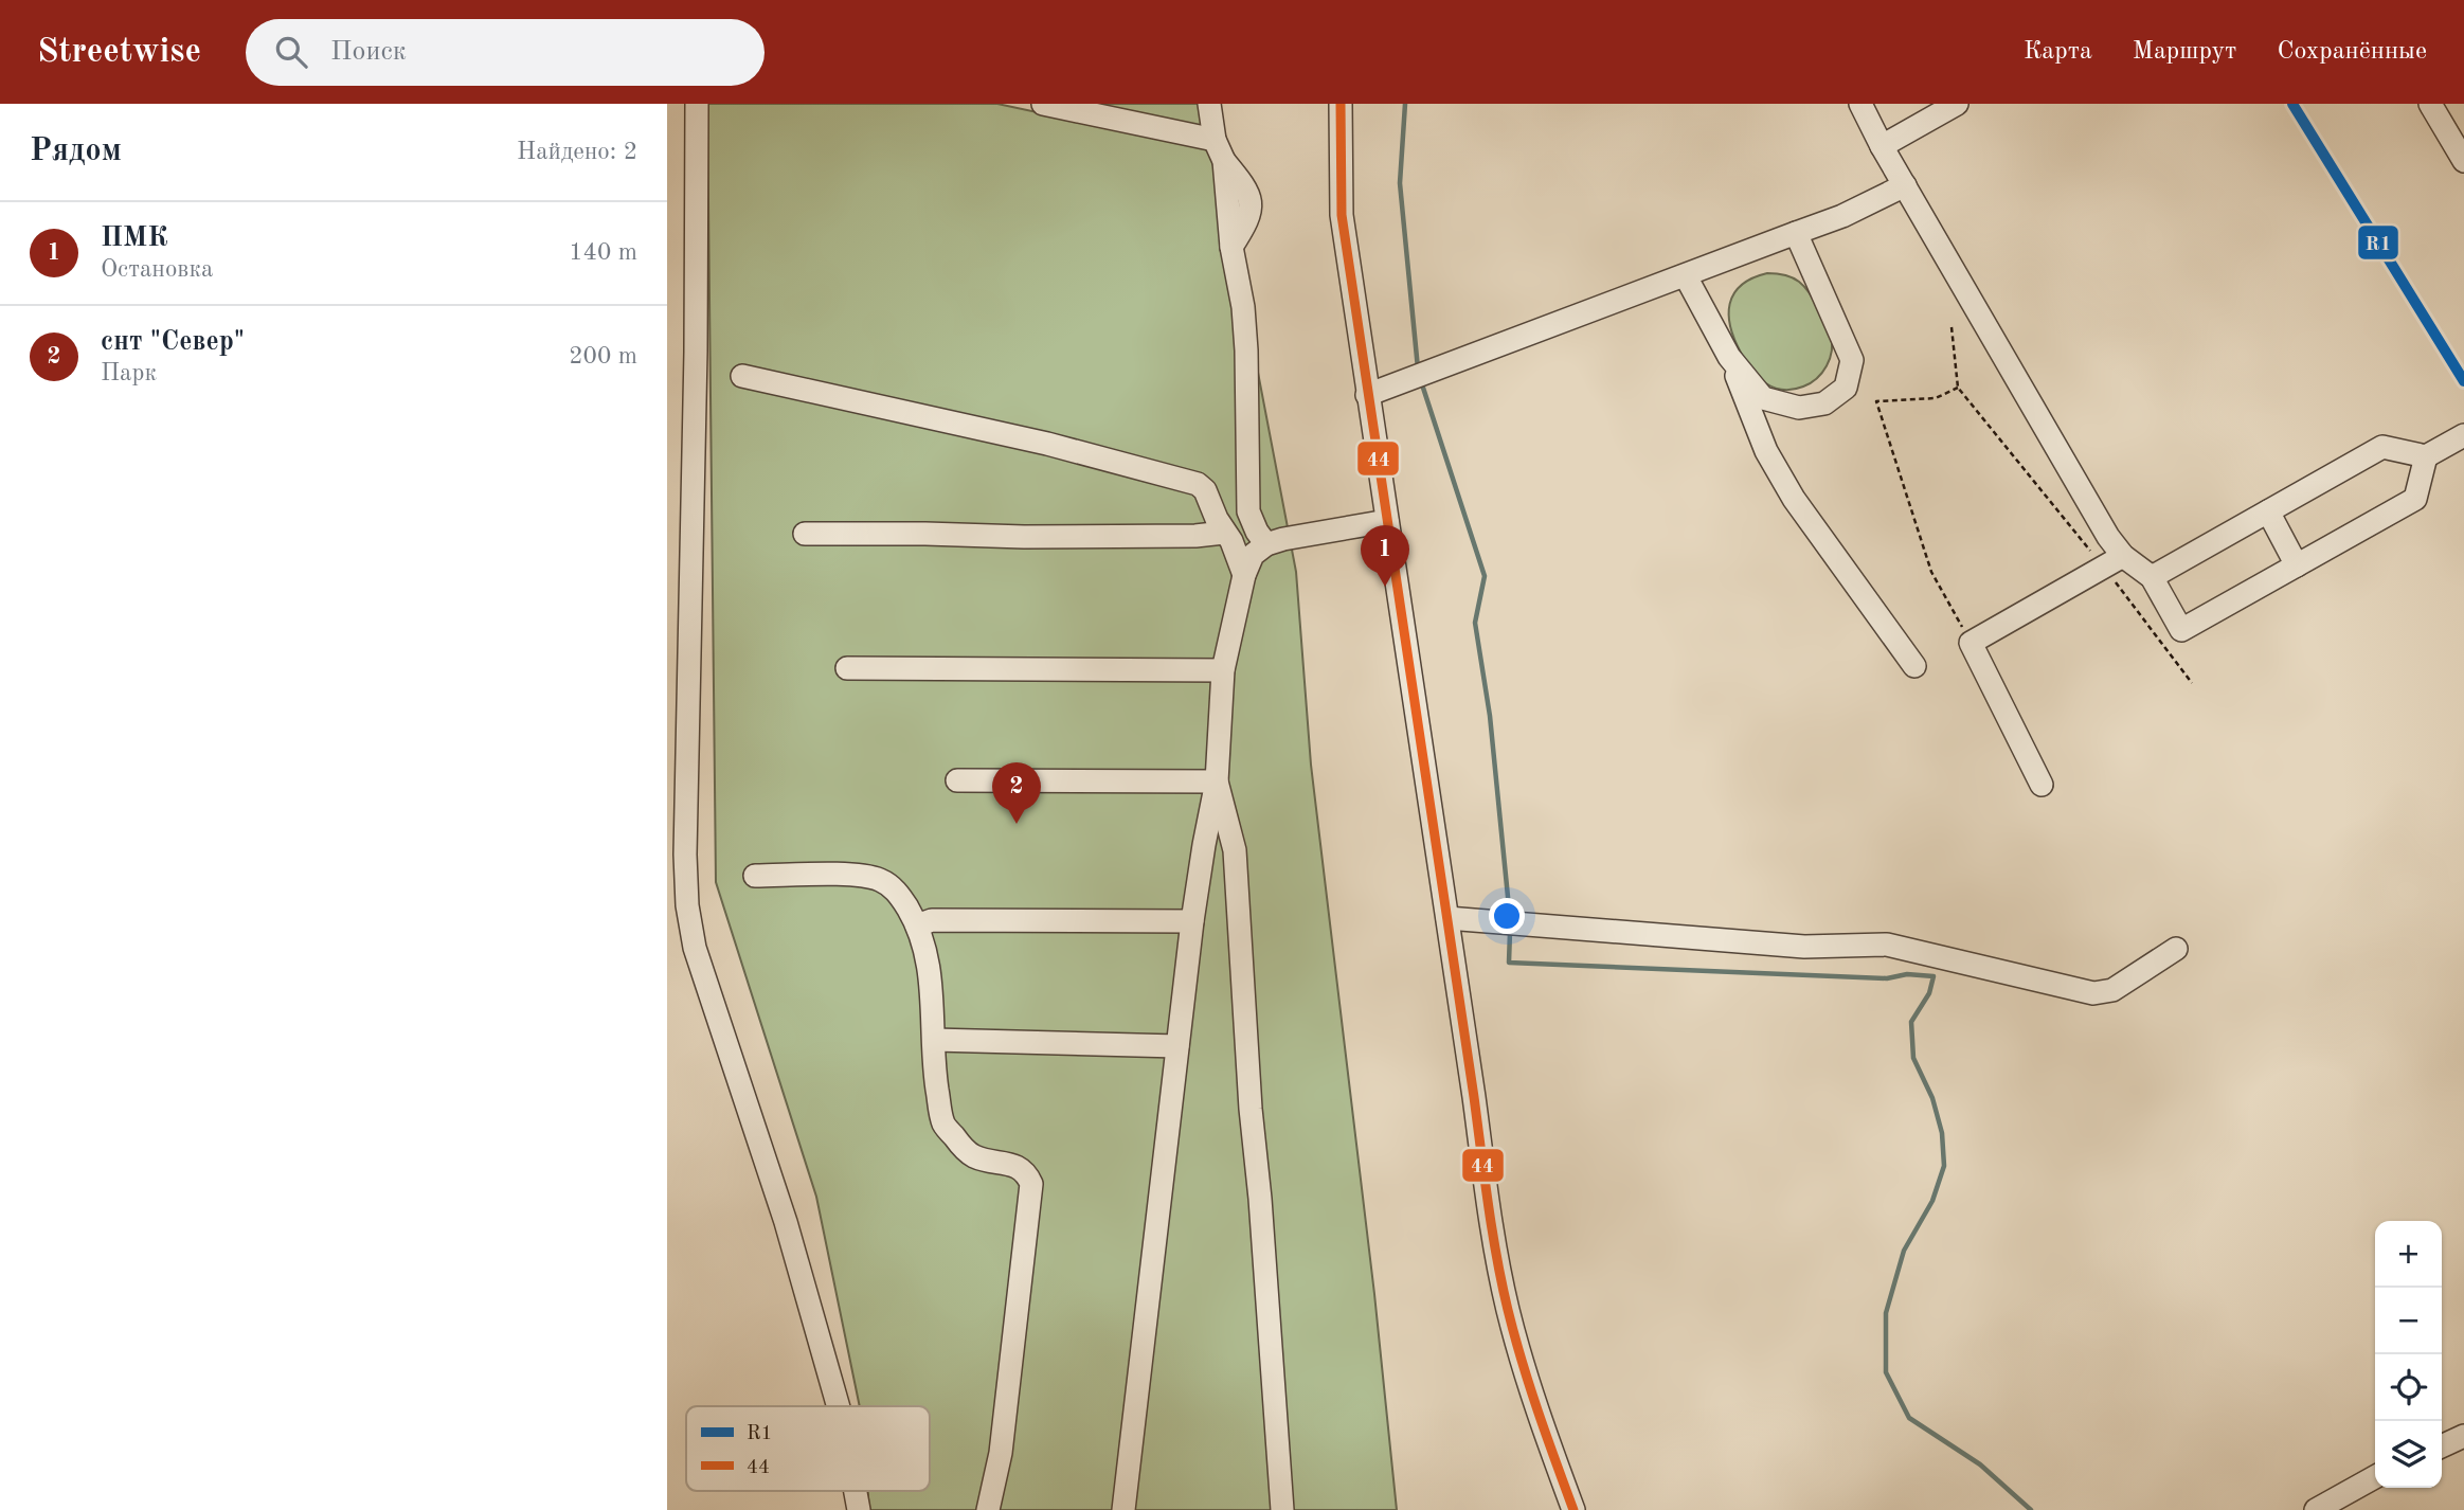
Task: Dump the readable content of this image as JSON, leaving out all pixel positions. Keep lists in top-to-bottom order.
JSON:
{
  "lines": ["transit line R1", "transit line 44"],
  "legend": ["R1", "44"],
  "page": {
    "header": "Streetwise",
    "search": "Поиск",
    "nav": ["Карта", "Маршрут", "Сохранённые"],
    "heading": ["Рядом", "Найдено: 2"],
    "list": [
      {
        "mark": "1",
        "name": "ПМК",
        "note": "Остановка",
        "value": "140 m"
      },
      {
        "mark": "2",
        "name": "снт \"Север\"",
        "note": "Парк",
        "value": "200 m"
      }
    ],
    "pins": ["1", "2"],
    "map_buttons": ["+", "−"]
  }
}
